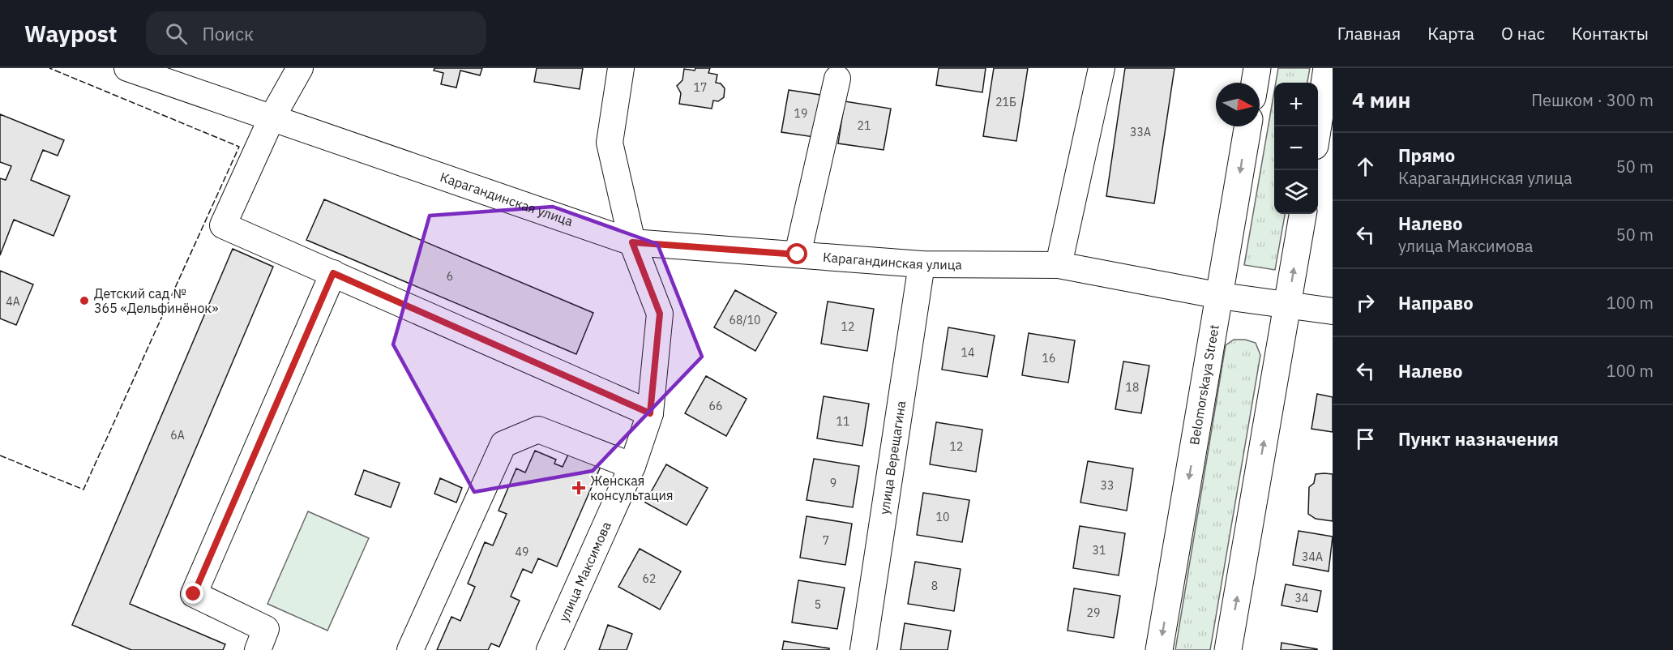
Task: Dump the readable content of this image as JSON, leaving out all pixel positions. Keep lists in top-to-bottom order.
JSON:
{
  "streets": {
    "main road": ["Belomorskaya Street"],
    "street": ["Карагандинская улица", "улица Верещагина", "улица Максимова"]
  },
  "crossings": [
    ["Карагандинская улица", "Belomorskaya Street"],
    ["Карагандинская улица", "улица Верещагина"],
    ["Карагандинская улица", "улица Максимова"]
  ],
  "places": {
    "other": ["Детский сад № 365 «Дельфинёнок»"],
    "health": ["Женская консультация"]
  },
  "house_numbers": [
    "17",
    "21Б",
    "19",
    "21",
    "33А",
    "6",
    "4А",
    "68/10",
    "12",
    "14",
    "16",
    "18",
    "66",
    "11",
    "6А",
    "12",
    "9",
    "33",
    "10",
    "7",
    "31",
    "49",
    "34А",
    "62",
    "8",
    "34",
    "5",
    "29"
  ],
  "north": "right",
  "page": {
    "header": "Waypost",
    "search": "Поиск",
    "nav": [
      "Главная",
      "Карта",
      "О нас",
      "Контакты"
    ],
    "heading": ["4 мин", "Пешком · 300 m"],
    "map_buttons": ["+", "−"],
    "list": [
      ["Прямо", "Карагандинская улица", "50 m"],
      ["Налево", "улица Максимова", "50 m"],
      ["Направо", "100 m"],
      ["Налево", "100 m"],
      "Пункт назначения"
    ]
  }
}
